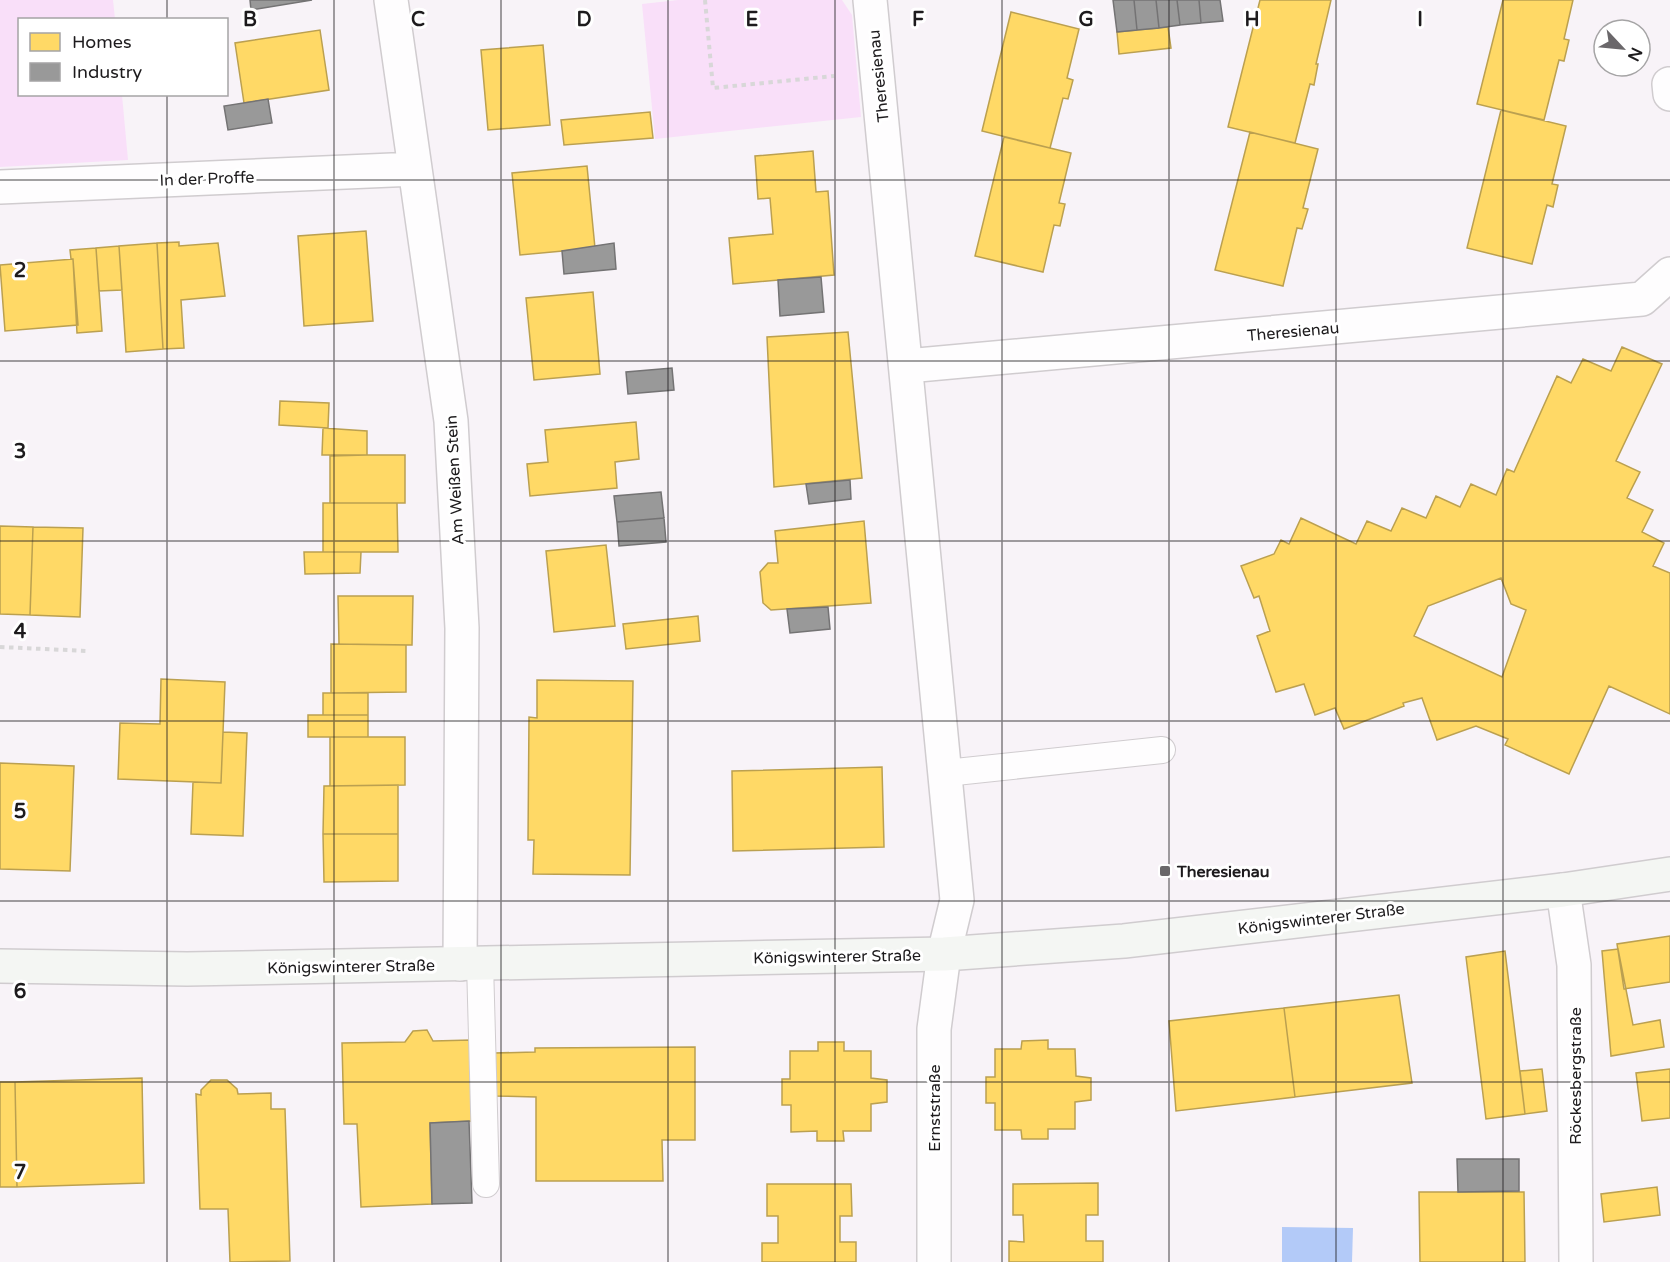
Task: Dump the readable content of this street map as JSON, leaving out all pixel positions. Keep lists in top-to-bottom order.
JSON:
{
  "streets": {
    "main road": ["Königswinterer Straße"],
    "street": [
      "Theresienau",
      "In der Proffe",
      "Am Weißen Stein",
      "Röckesbergstraße",
      "Ernststraße"
    ]
  },
  "crossings": [
    ["Theresienau", "Königswinterer Straße"],
    ["Theresienau", "Ernststraße"],
    ["In der Proffe", "Am Weißen Stein"],
    ["Am Weißen Stein", "Königswinterer Straße"],
    ["Königswinterer Straße", "Röckesbergstraße"],
    ["Königswinterer Straße", "Ernststraße"]
  ],
  "places": {
    "transit": ["Theresienau"]
  },
  "legend": ["Homes", "Industry"],
  "north": "bottom right",
  "grid": {
    "columns": [
      "B",
      "C",
      "D",
      "E",
      "F",
      "G",
      "H",
      "I"
    ],
    "rows": [
      "2",
      "3",
      "4",
      "5",
      "6",
      "7"
    ]
  }
}
